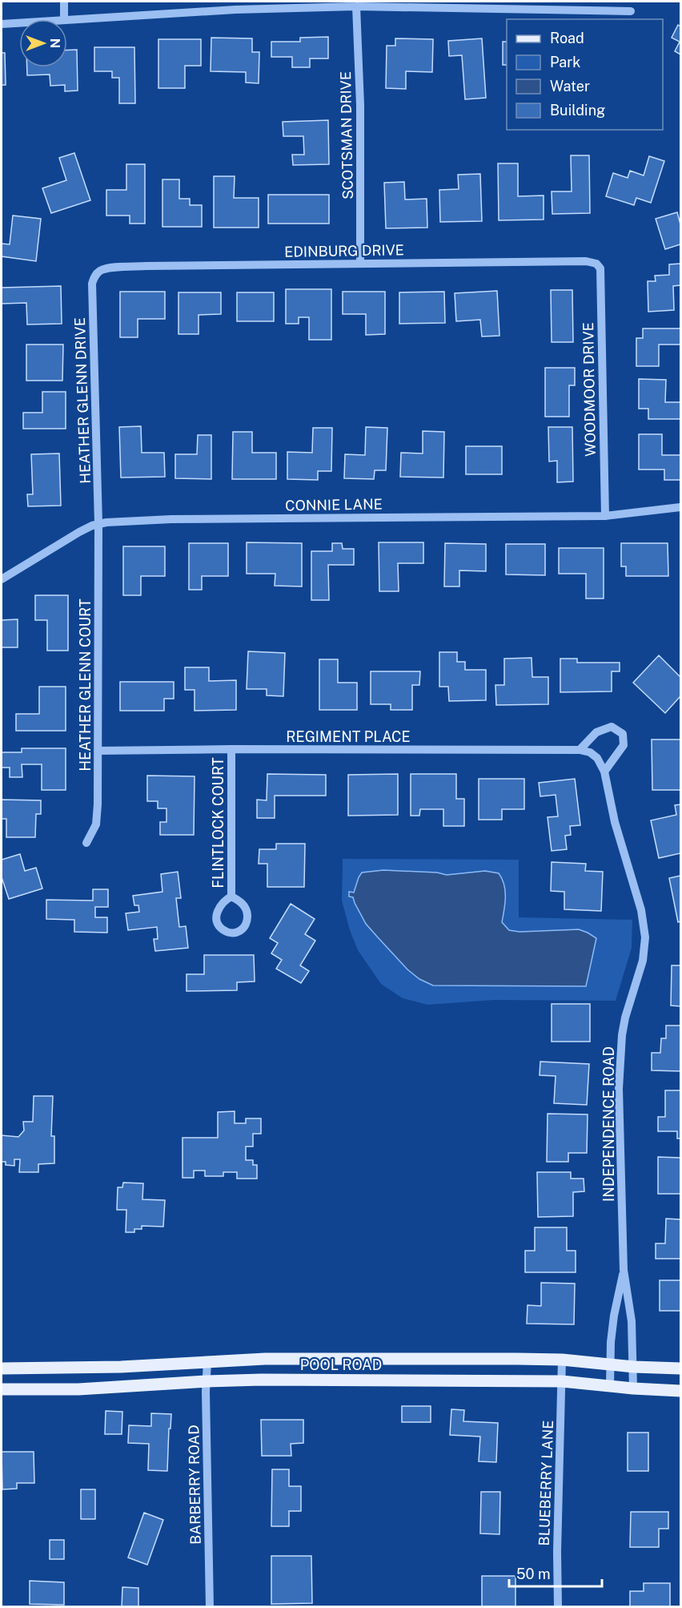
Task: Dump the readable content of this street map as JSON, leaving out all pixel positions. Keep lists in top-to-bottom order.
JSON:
{
  "streets": {
    "main road": ["POOL ROAD"],
    "street": [
      "SCOTSMAN DRIVE",
      "EDINBURG DRIVE",
      "WOODMOOR DRIVE",
      "HEATHER GLENN DRIVE",
      "CONNIE LANE",
      "HEATHER GLENN COURT",
      "REGIMENT PLACE",
      "FLINTLOCK COURT",
      "INDEPENDENCE ROAD",
      "BLUEBERRY LANE",
      "BARBERRY ROAD"
    ]
  },
  "crossings": [
    ["SCOTSMAN DRIVE", "EDINBURG DRIVE"],
    ["EDINBURG DRIVE", "WOODMOOR DRIVE"],
    ["EDINBURG DRIVE", "HEATHER GLENN DRIVE"],
    ["WOODMOOR DRIVE", "CONNIE LANE"],
    ["HEATHER GLENN DRIVE", "CONNIE LANE"],
    ["HEATHER GLENN DRIVE", "HEATHER GLENN COURT"],
    ["CONNIE LANE", "HEATHER GLENN COURT"],
    ["HEATHER GLENN COURT", "REGIMENT PLACE"],
    ["REGIMENT PLACE", "FLINTLOCK COURT"],
    ["REGIMENT PLACE", "INDEPENDENCE ROAD"],
    ["INDEPENDENCE ROAD", "POOL ROAD"],
    ["POOL ROAD", "BLUEBERRY LANE"],
    ["POOL ROAD", "BARBERRY ROAD"]
  ],
  "legend": [
    "Road",
    "Park",
    "Water",
    "Building"
  ],
  "scale_bar": "50 m",
  "north": "right"
}
